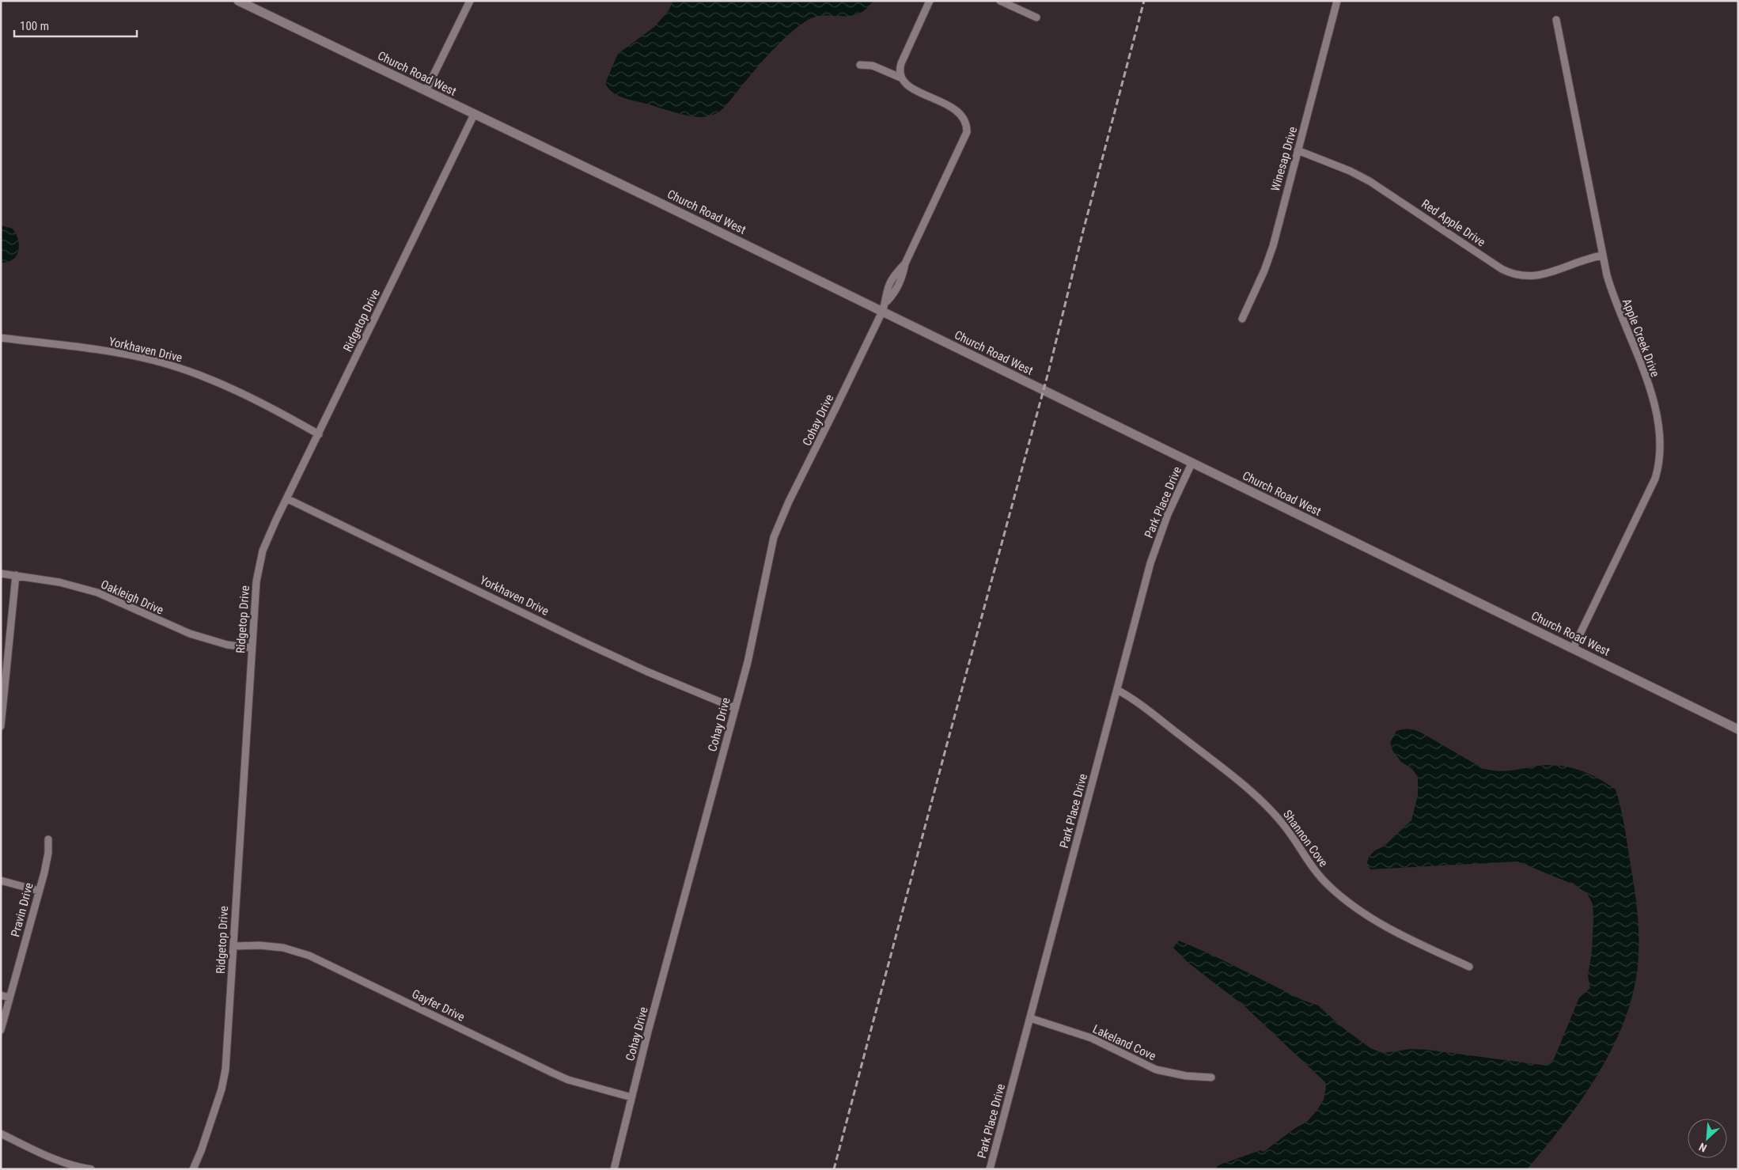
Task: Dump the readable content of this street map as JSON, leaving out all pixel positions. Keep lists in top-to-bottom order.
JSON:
{
  "streets": {
    "street": [
      "Church Road West",
      "Winesap Drive",
      "Red Apple Drive",
      "Ridgetop Drive",
      "Apple Creek Drive",
      "Yorkhaven Drive",
      "Cohay Drive",
      "Park Place Drive",
      "Oakleigh Drive",
      "Shannon Cove",
      "Pravin Drive",
      "Gayfer Drive",
      "Lakeland Cove"
    ]
  },
  "crossings": [
    ["Church Road West", "Ridgetop Drive"],
    ["Church Road West", "Apple Creek Drive"],
    ["Church Road West", "Cohay Drive"],
    ["Church Road West", "Park Place Drive"],
    ["Winesap Drive", "Red Apple Drive"],
    ["Red Apple Drive", "Apple Creek Drive"],
    ["Ridgetop Drive", "Yorkhaven Drive"],
    ["Ridgetop Drive", "Oakleigh Drive"],
    ["Ridgetop Drive", "Gayfer Drive"],
    ["Yorkhaven Drive", "Cohay Drive"],
    ["Cohay Drive", "Gayfer Drive"],
    ["Park Place Drive", "Shannon Cove"],
    ["Park Place Drive", "Lakeland Cove"]
  ],
  "scale_bar": "100 m",
  "north": "bottom left"
}
